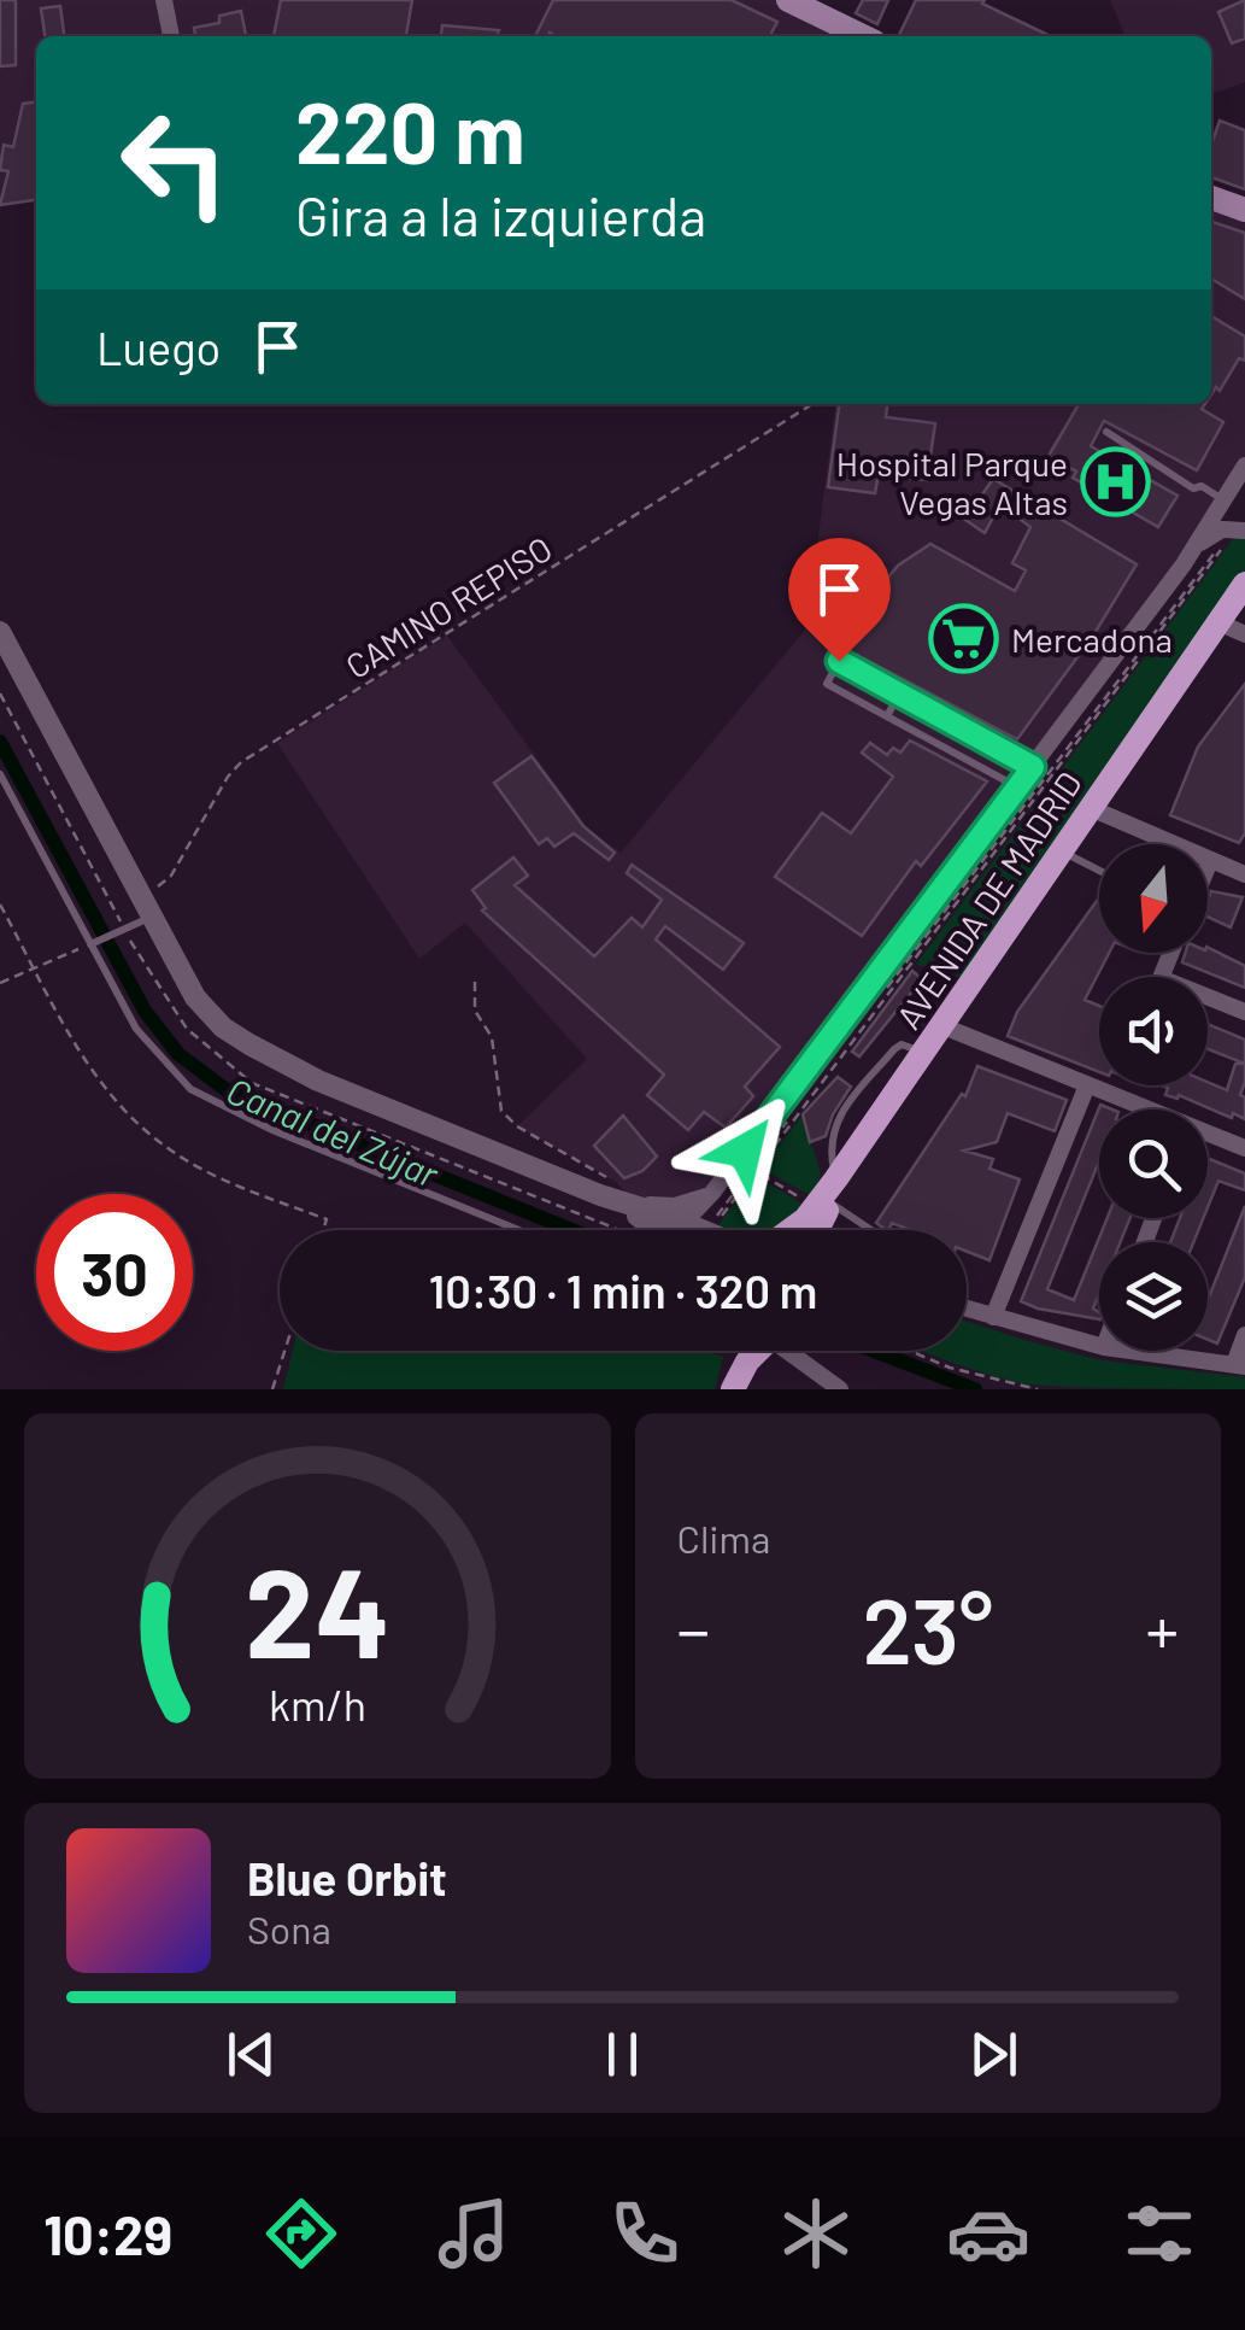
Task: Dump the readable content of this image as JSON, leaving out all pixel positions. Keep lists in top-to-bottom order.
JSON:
{
  "streets": {
    "main road": ["AVENIDA DE MADRID"],
    "path": ["CAMINO REPISO"]
  },
  "water": ["Canal del Zújar"],
  "places": {
    "hospital": ["Hospital Parque Vegas Altas"],
    "supermarket": ["Mercadona"]
  },
  "north": "bottom",
  "page": {
    "turn": ["220 m", "Gira a la izquierda"],
    "then": "Luego",
    "limit": "30",
    "trip": "10:30 · 1 min · 320 m",
    "tile": "Clima",
    "heat": ["−", "23°", "+"],
    "song": ["Blue Orbit", "Sona"],
    "tabs": "10:29",
    "gauge": ["24", "km/h"]
  }
}
